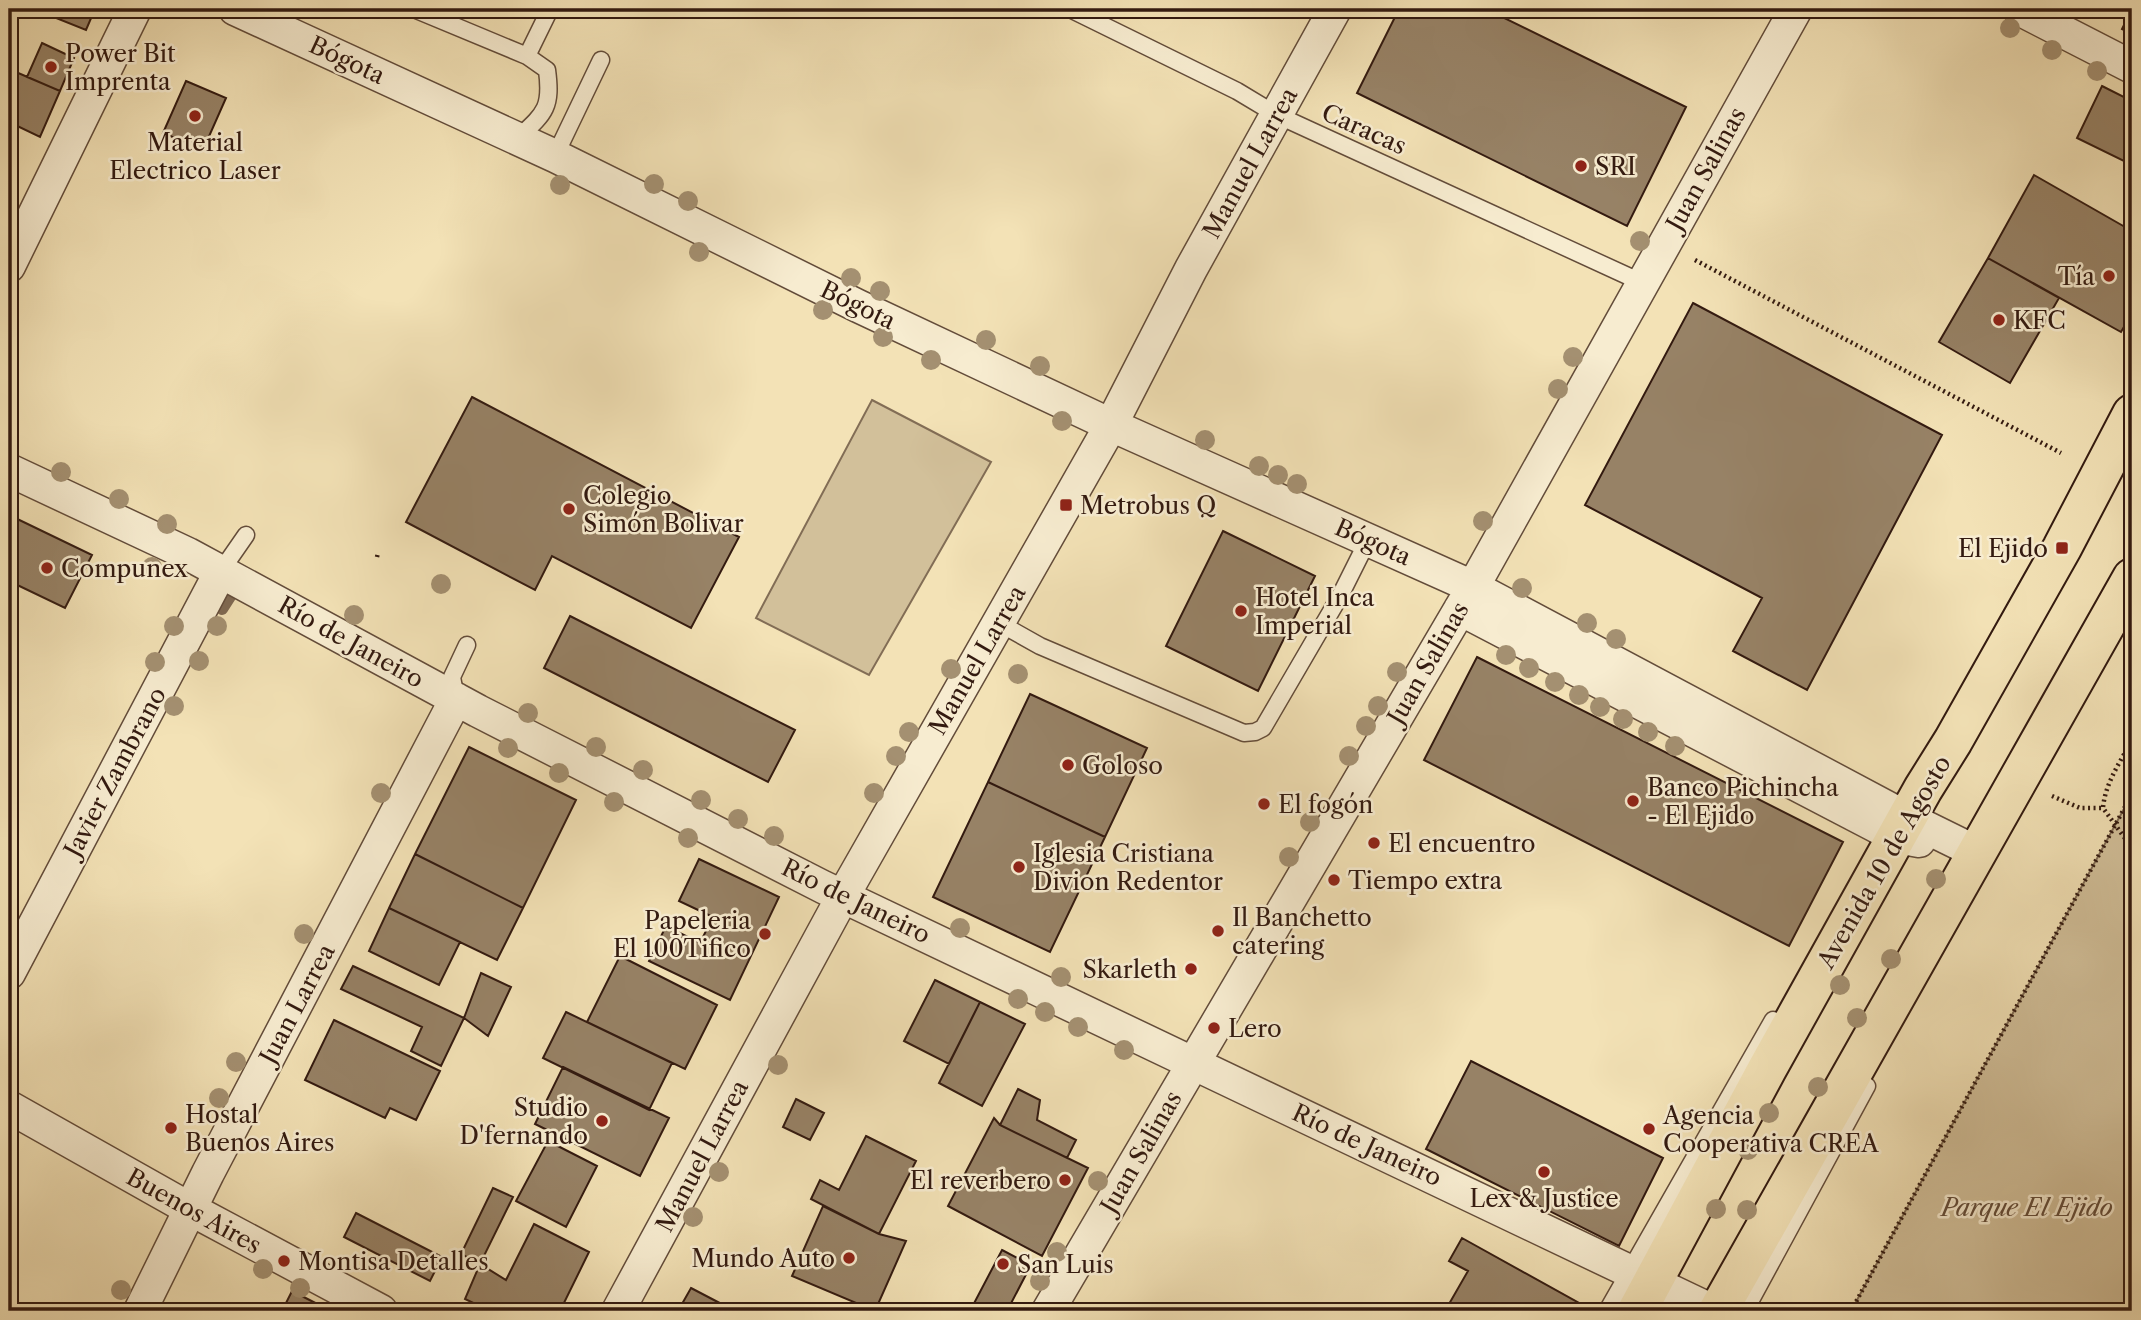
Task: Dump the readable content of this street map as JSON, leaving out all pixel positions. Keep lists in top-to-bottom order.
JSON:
{
  "streets": {
    "main road": ["Avenida 10 de Agosto"],
    "street": [
      "Bógota",
      "Manuel Larrea",
      "Juan Salinas",
      "Río de Janeiro",
      "Javier Zambrano",
      "Juan Larrea",
      "Buenos Aires"
    ],
    "lane": ["Caracas"]
  },
  "crossings": [
    ["Bógota", "Manuel Larrea"],
    ["Bógota", "Juan Salinas"],
    ["Bógota", "Avenida 10 de Agosto"],
    ["Caracas", "Manuel Larrea"],
    ["Caracas", "Juan Salinas"],
    ["Manuel Larrea", "Río de Janeiro"],
    ["Juan Salinas", "Río de Janeiro"],
    ["Río de Janeiro", "Javier Zambrano"],
    ["Río de Janeiro", "Avenida 10 de Agosto"],
    ["Río de Janeiro", "Juan Larrea"],
    ["Juan Larrea", "Buenos Aires"]
  ],
  "parks": ["Parque El Ejido"],
  "places": {
    "other": [
      "Power Bit Imprenta",
      "Material Electrico Laser",
      "SRI",
      "Tía",
      "KFC",
      "Colegio Simón Bolivar",
      "Compunex",
      "Hotel Inca Imperial",
      "Goloso",
      "Banco Pichincha - El Ejido",
      "El fogón",
      "El encuentro",
      "Iglesia Cristiana Divion Redentor",
      "Tiempo extra",
      "Il Banchetto catering",
      "Papeleria El 100Tifico",
      "Skarleth",
      "Lero",
      "Studio D'fernando",
      "Hostal Buenos Aires",
      "Agencia Cooperativa CREA",
      "Lex & Justice",
      "El reverbero",
      "Mundo Auto",
      "Montisa Detalles",
      "San Luis"
    ],
    "transit": ["Metrobus Q", "El Ejido"]
  }
}
